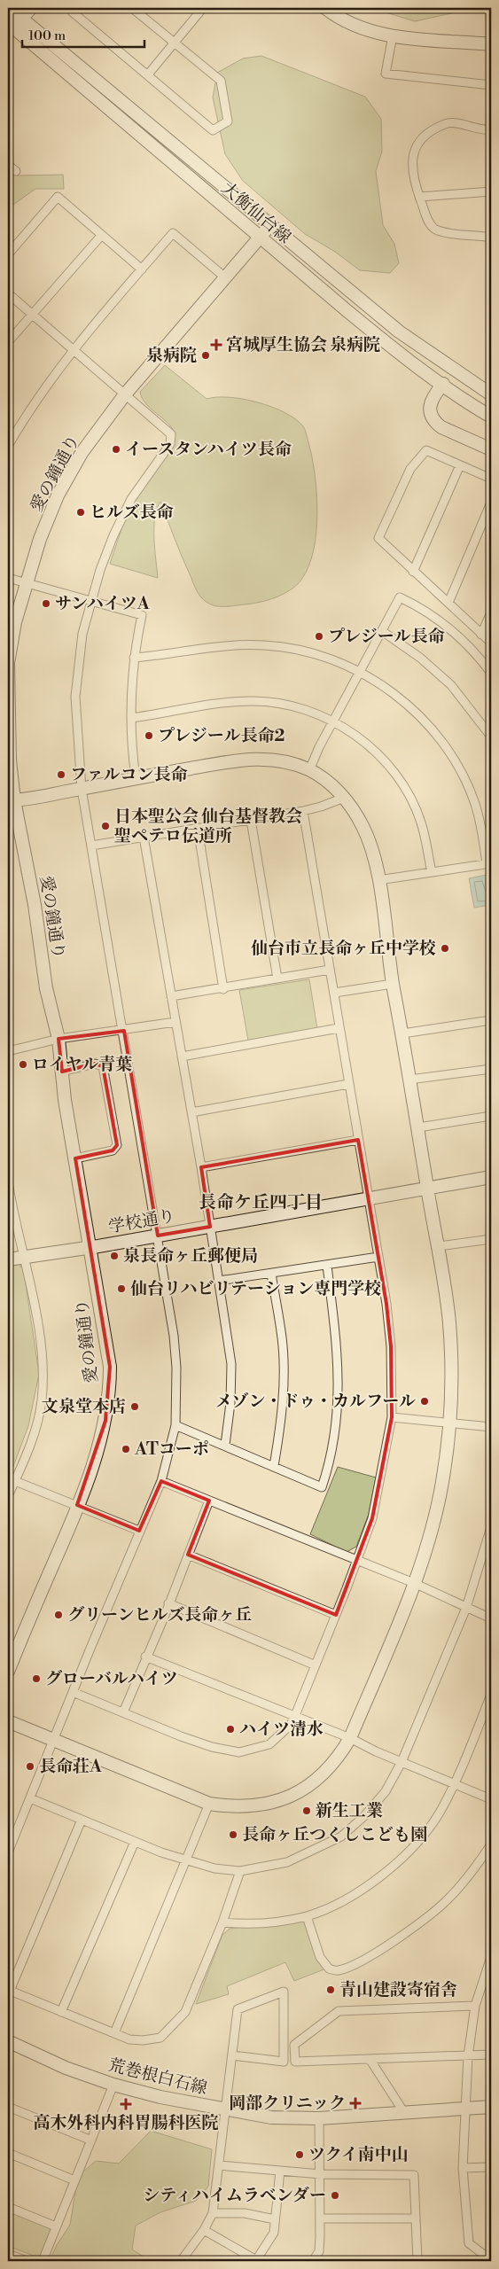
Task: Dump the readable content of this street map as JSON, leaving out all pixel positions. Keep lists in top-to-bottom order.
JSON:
{
  "streets": {
    "street": [
      "大衡仙台線",
      "愛の鐘通り",
      "学校通り",
      "荒巻根白石線"
    ]
  },
  "crossings": [
    ["大衡仙台線", "愛の鐘通り"],
    ["愛の鐘通り", "学校通り"]
  ],
  "districts": ["長命ケ丘四丁目"],
  "places": {
    "health": ["宮城厚生協会 泉病院", "岡部クリニック", "高木外科内科胃腸科医院"],
    "other": [
      "泉病院",
      "イースタンハイツ長命",
      "ヒルズ長命",
      "サンハイツA",
      "プレジール長命",
      "プレジール長命2",
      "ファルコン長命",
      "日本聖公会 仙台基督教会 聖ペテロ伝道所",
      "仙台市立長命ヶ丘中学校",
      "ロイヤル青葉",
      "泉長命ヶ丘郵便局",
      "仙台リハビリテーション専門学校",
      "メゾン・ドゥ・カルフール",
      "文泉堂本店",
      "ATコーポ",
      "グリーンヒルズ長命ヶ丘",
      "グローバルハイツ",
      "ハイツ清水",
      "長命荘A",
      "新生工業",
      "長命ヶ丘つくしこども園",
      "青山建設寄宿舎",
      "ツクイ南中山",
      "シティハイムラベンダー"
    ]
  },
  "scale_bar": "100 m"
}
